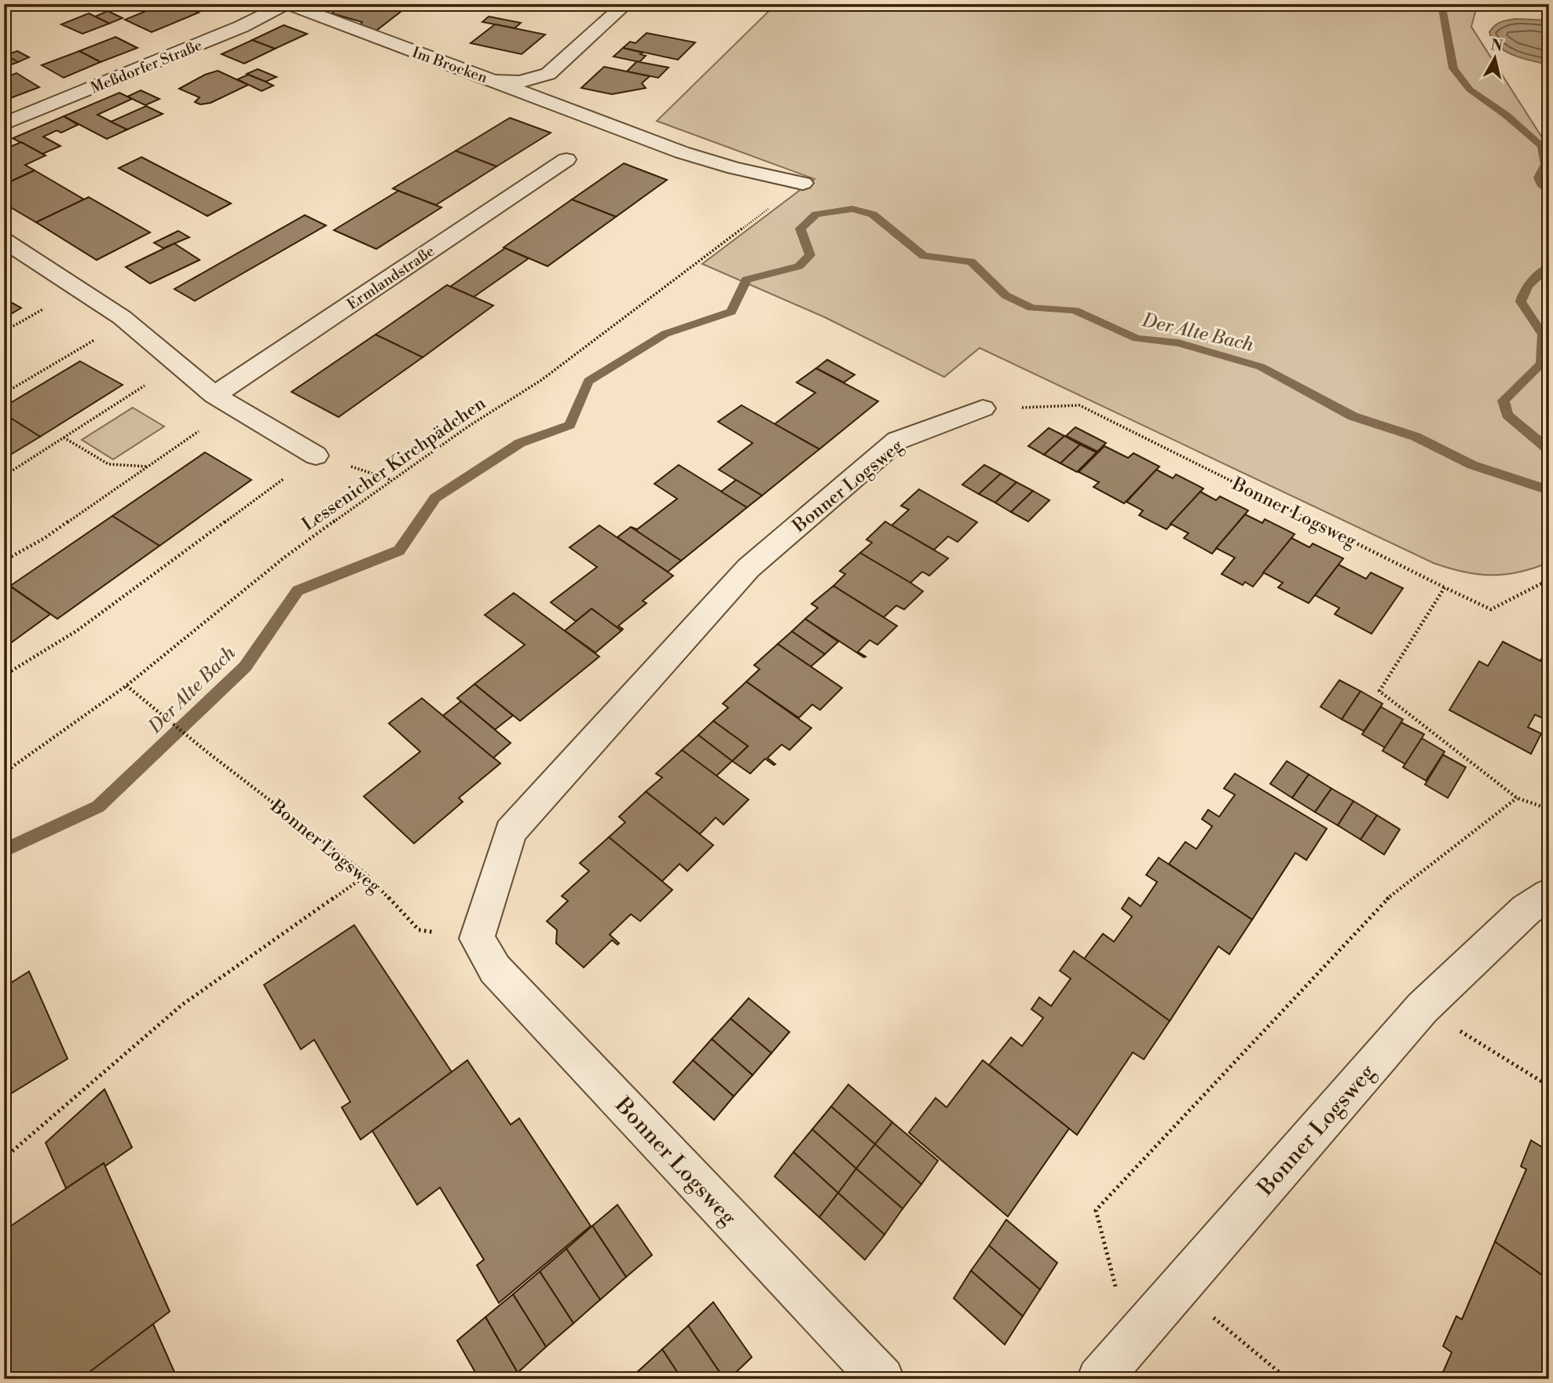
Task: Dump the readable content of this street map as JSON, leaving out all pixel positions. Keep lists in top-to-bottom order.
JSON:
{
  "streets": {
    "street": [
      "Im Brocken",
      "Meßdorfer Straße",
      "Ermlandstraße",
      "Bonner Logsweg"
    ],
    "path": ["Lessenicher Kirchpädchen"]
  },
  "crossings": [
    ["Im Brocken", "Meßdorfer Straße"],
    ["Lessenicher Kirchpädchen", "Bonner Logsweg"]
  ],
  "water": ["Der Alte Bach"],
  "north": "top"
}
